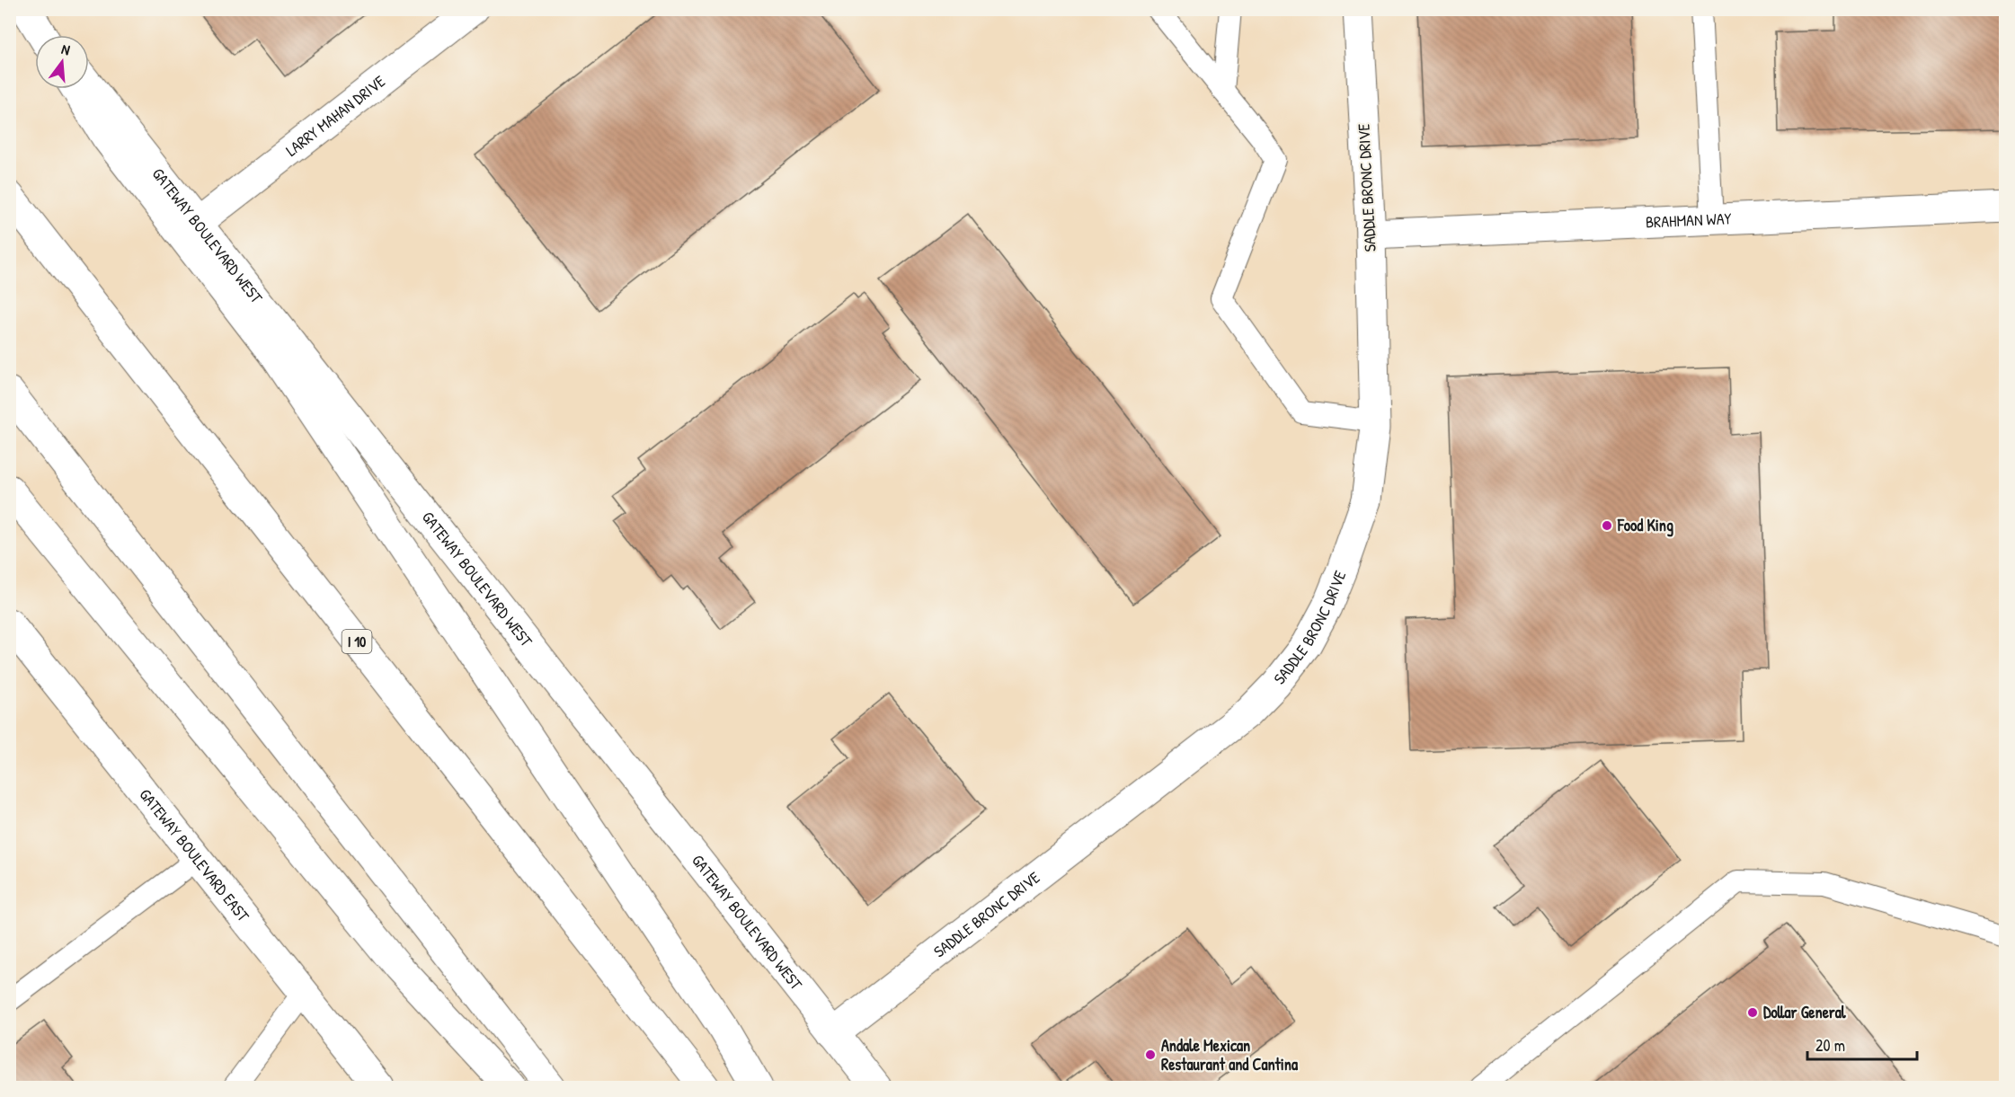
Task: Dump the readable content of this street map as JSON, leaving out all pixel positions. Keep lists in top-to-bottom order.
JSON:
{
  "streets": {
    "main road": [
      "LARRY MAHAN DRIVE",
      "SADDLE BRONC DRIVE",
      "BRAHMAN WAY",
      "GATEWAY BOULEVARD WEST",
      "I 10",
      "GATEWAY BOULEVARD EAST"
    ]
  },
  "crossings": [
    ["LARRY MAHAN DRIVE", "GATEWAY BOULEVARD WEST"],
    ["SADDLE BRONC DRIVE", "BRAHMAN WAY"],
    ["SADDLE BRONC DRIVE", "GATEWAY BOULEVARD WEST"]
  ],
  "places": ["Food King", "Dollar General", "Andale Mexican Restaurant and Cantina"],
  "scale_bar": "20 m",
  "north": "top"
}
